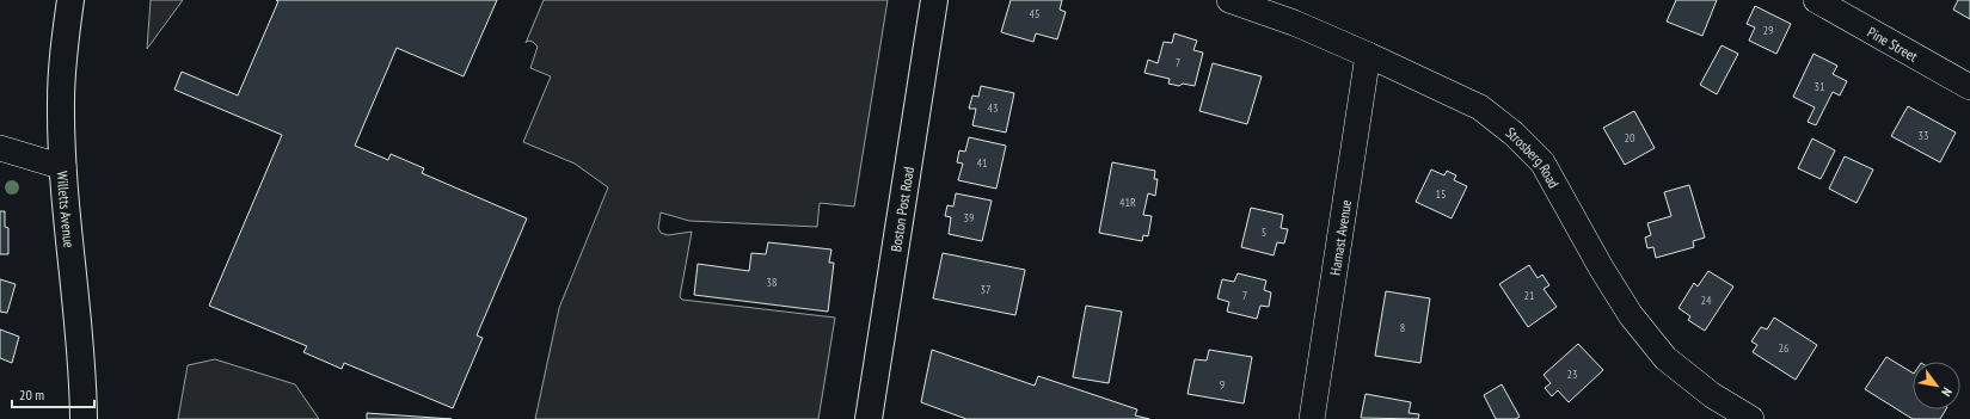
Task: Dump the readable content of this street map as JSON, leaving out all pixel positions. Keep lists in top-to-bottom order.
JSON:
{
  "streets": {
    "street": [
      "Pine Street",
      "Strosberg Road",
      "Willetts Avenue",
      "Boston Post Road",
      "Hamast Avenue"
    ]
  },
  "crossings": [
    ["Strosberg Road", "Hamast Avenue"]
  ],
  "house_numbers": [
    "45",
    "29",
    "7",
    "31",
    "43",
    "33",
    "20",
    "41",
    "15",
    "41R",
    "39",
    "5",
    "38",
    "37",
    "7",
    "21",
    "24",
    "8",
    "26",
    "23",
    "9"
  ],
  "scale_bar": "20 m",
  "north": "bottom right"
}
